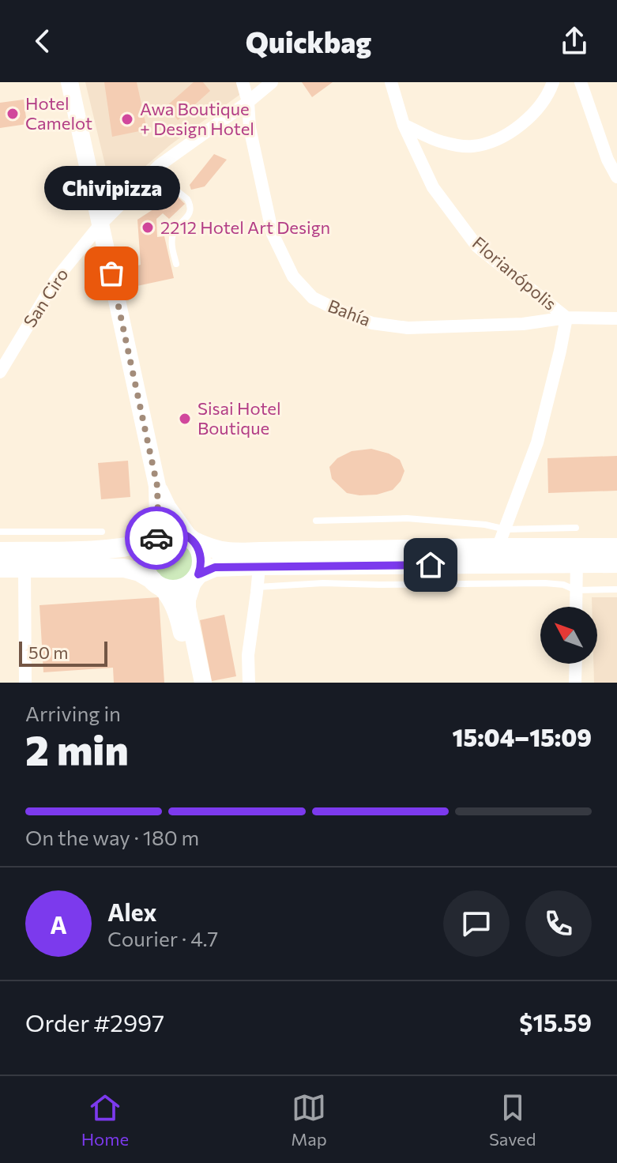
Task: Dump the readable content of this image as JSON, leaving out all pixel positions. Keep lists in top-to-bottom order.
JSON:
{
  "streets": {
    "street": ["Florianópolis", "San Ciro", "Bahía"]
  },
  "crossings": [
    ["Florianópolis", "Bahía"],
    ["San Ciro", "Bahía"]
  ],
  "places": [
    "Hotel Camelot",
    "Awa Boutique + Design Hotel",
    "2212 Hotel Art Design",
    "Chivipizza",
    "Sisai Hotel Boutique"
  ],
  "scale_bar": "50 m",
  "north": "top left",
  "page": {
    "header": "Quickbag",
    "bubble": "Chivipizza",
    "scale": "50 m",
    "heading": ["2 min", "Arriving in", "15:04–15:09"],
    "panel": [
      "Alex",
      "Courier · 4.7",
      "Order #2997",
      "$15.59"
    ],
    "bar": "On the way · 180 m",
    "round": "A",
    "tabs": ["Home", "Map", "Saved"]
  }
}
